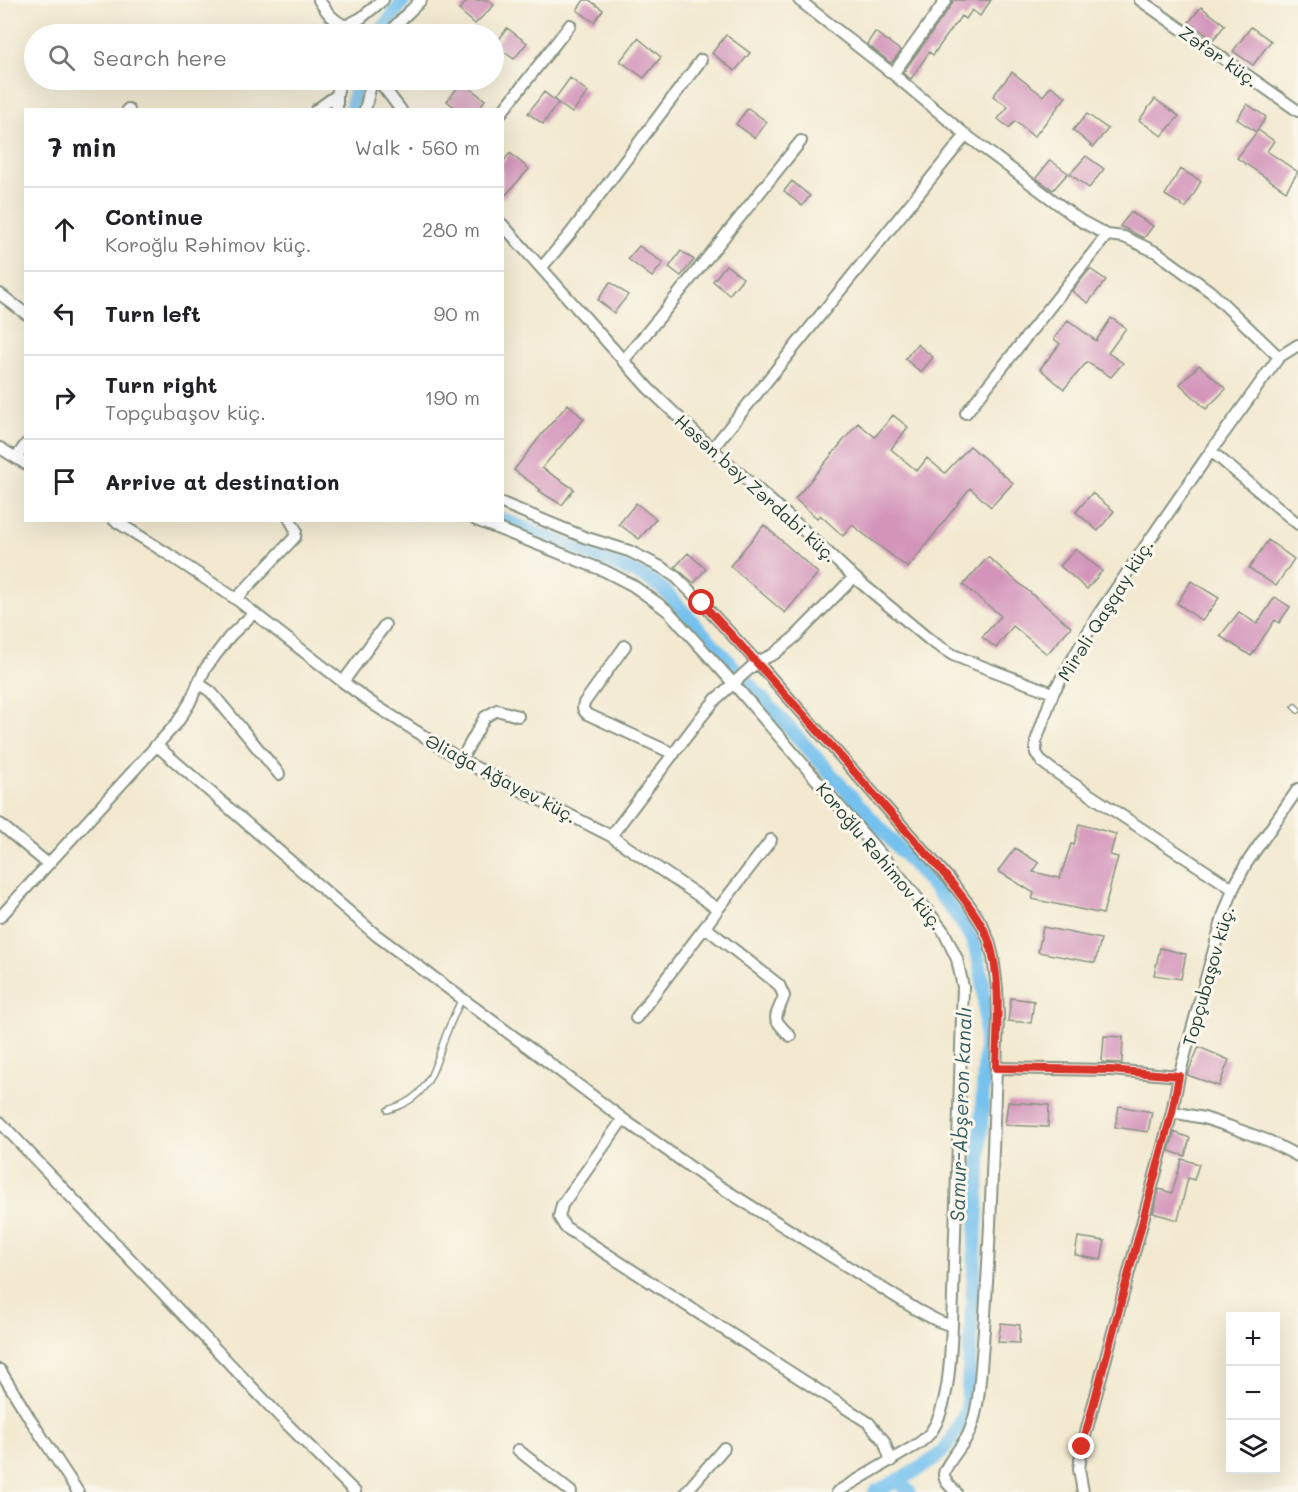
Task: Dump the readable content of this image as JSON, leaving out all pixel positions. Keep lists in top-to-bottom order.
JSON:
{
  "streets": {
    "street": [
      "Zəfər küç.",
      "Həsən bəy Zərdabi küç.",
      "Mirəli Qaşqay küç.",
      "Əliağa Ağayev küç.",
      "Koroğlu Rəhimov küç.",
      "Topçubaşov küç."
    ]
  },
  "crossings": [
    ["Həsən bəy Zərdabi küç.", "Mirəli Qaşqay küç."],
    ["Mirəli Qaşqay küç.", "Topçubaşov küç."]
  ],
  "water": ["Samur-Abşeron kanalı"],
  "page": {
    "search": "Search here",
    "heading": ["7 min", "Walk · 560 m"],
    "list": [
      ["Continue", "Koroğlu Rəhimov küç.", "280 m"],
      ["Turn left", "90 m"],
      ["Turn right", "Topçubaşov küç.", "190 m"],
      "Arrive at destination"
    ],
    "map_buttons": ["+", "−"]
  }
}
